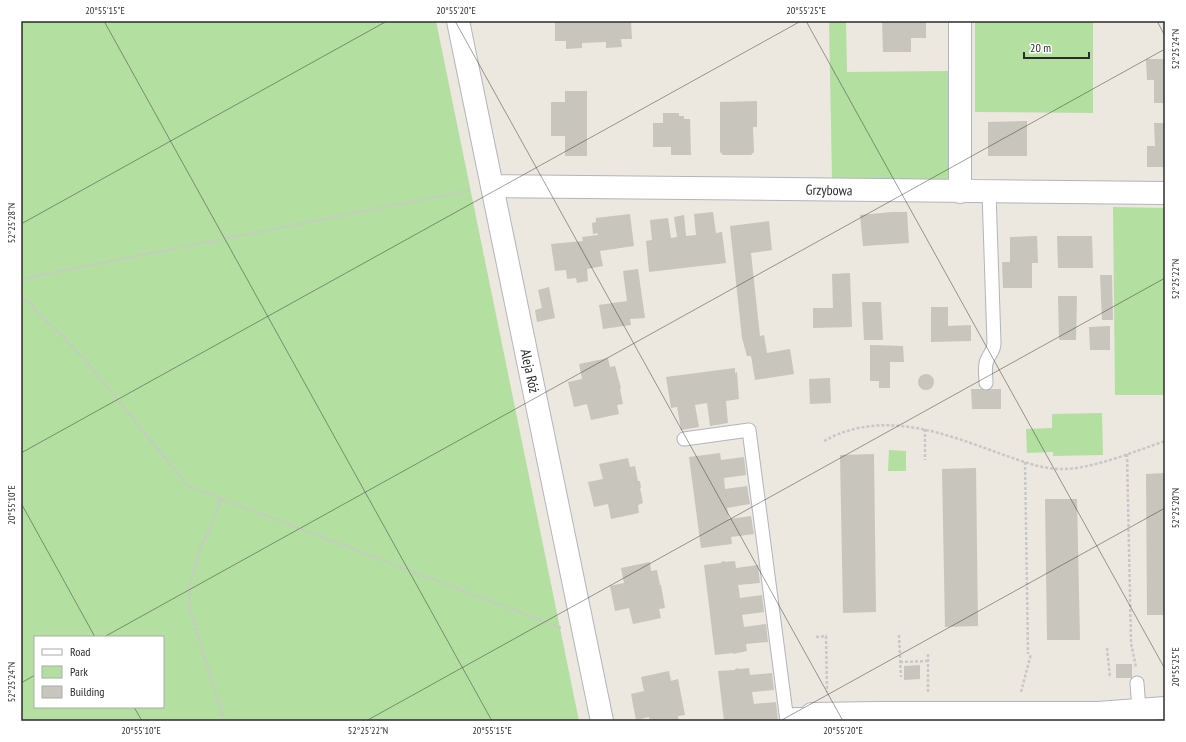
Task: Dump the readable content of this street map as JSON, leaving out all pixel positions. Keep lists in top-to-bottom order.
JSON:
{
  "streets": {
    "street": ["Grzybowa", "Aleja Róż"]
  },
  "crossings": [
    ["Grzybowa", "Aleja Róż"]
  ],
  "legend": ["Road", "Park", "Building"],
  "scale_bar": "20 m",
  "coordinates": [
    "20°55'15\"E",
    "20°55'20\"E",
    "20°55'25\"E",
    "52°25'24\"N",
    "52°25'28\"N",
    "52°25'22\"N",
    "20°55'10\"E",
    "52°25'20\"N"
  ]
}
